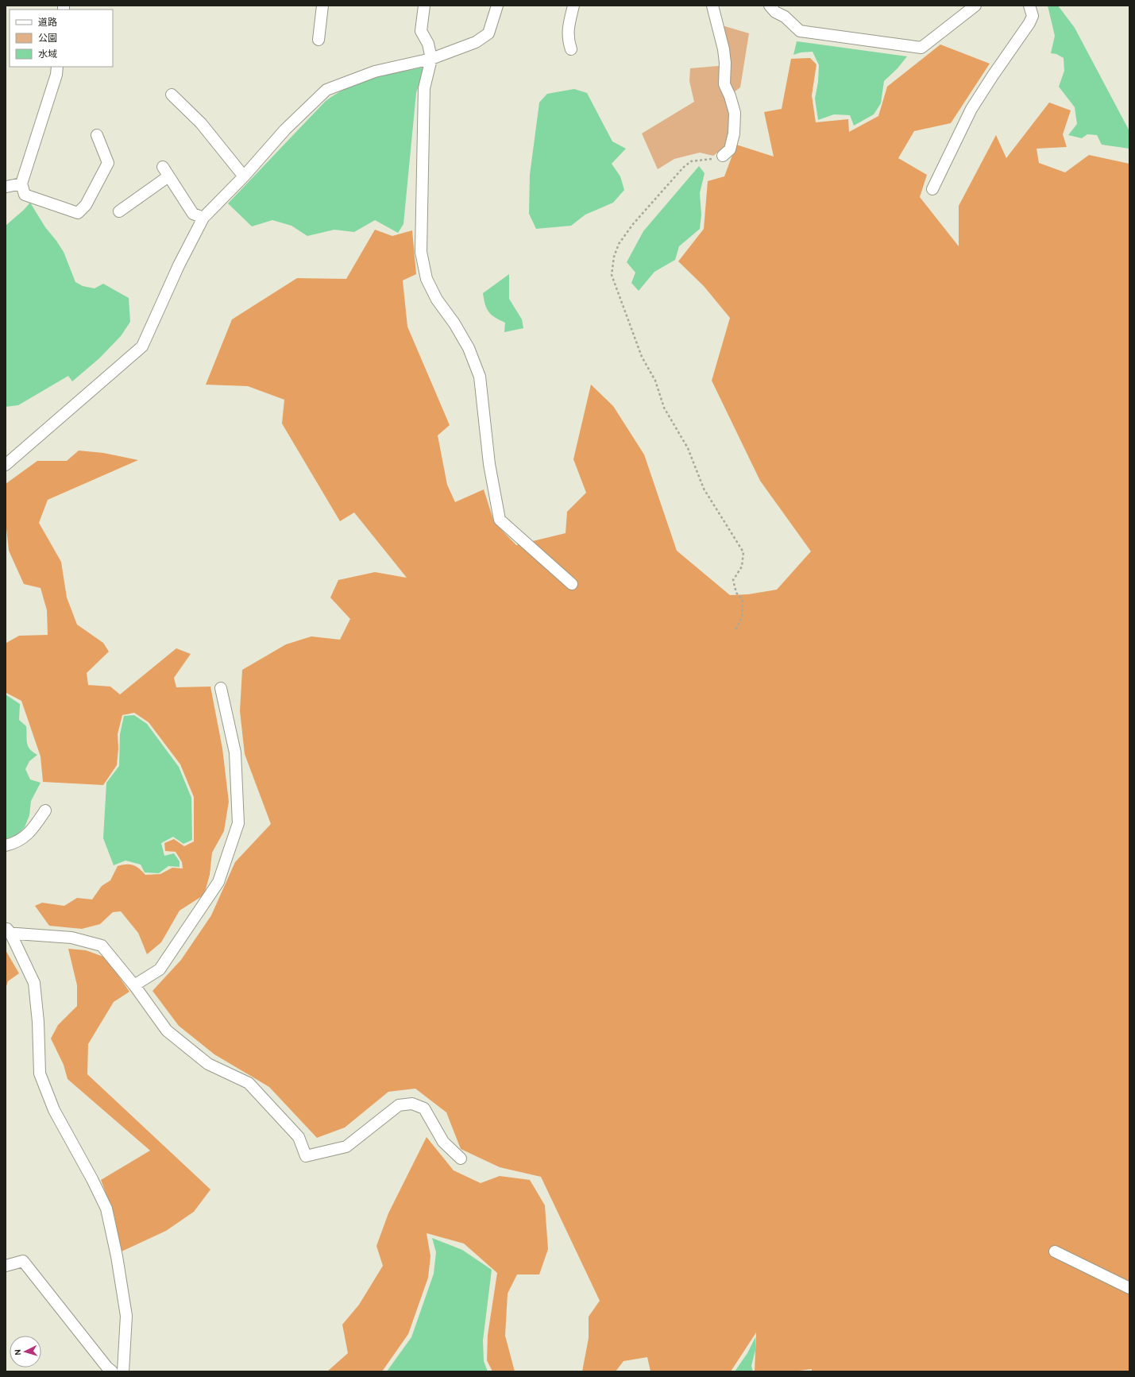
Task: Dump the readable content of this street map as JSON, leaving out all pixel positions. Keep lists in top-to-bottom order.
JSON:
{
  "legend": ["道路", "公園", "水域"],
  "north": "left"
}
